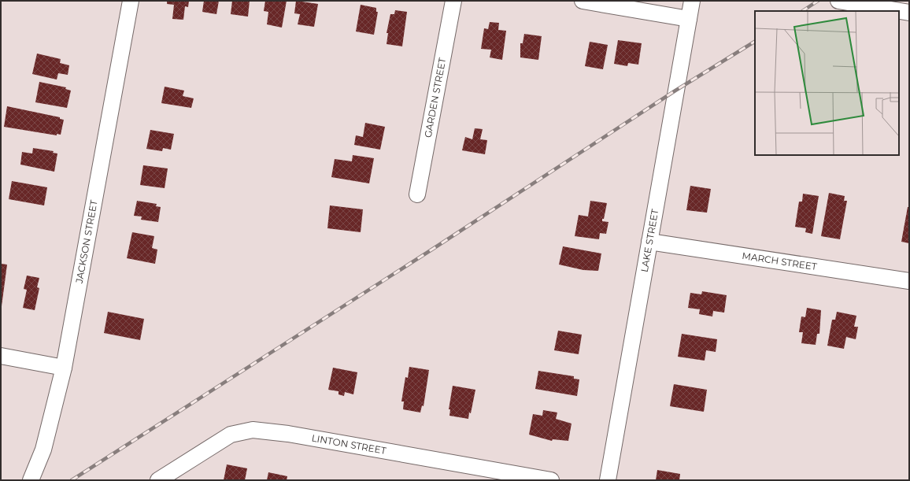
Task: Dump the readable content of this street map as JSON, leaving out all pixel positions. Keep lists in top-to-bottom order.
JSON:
{
  "streets": {
    "street": [
      "GARDEN STREET",
      "LAKE STREET",
      "JACKSON STREET",
      "MARCH STREET",
      "LINTON STREET"
    ]
  },
  "crossings": [
    ["LAKE STREET", "MARCH STREET"]
  ]
}
